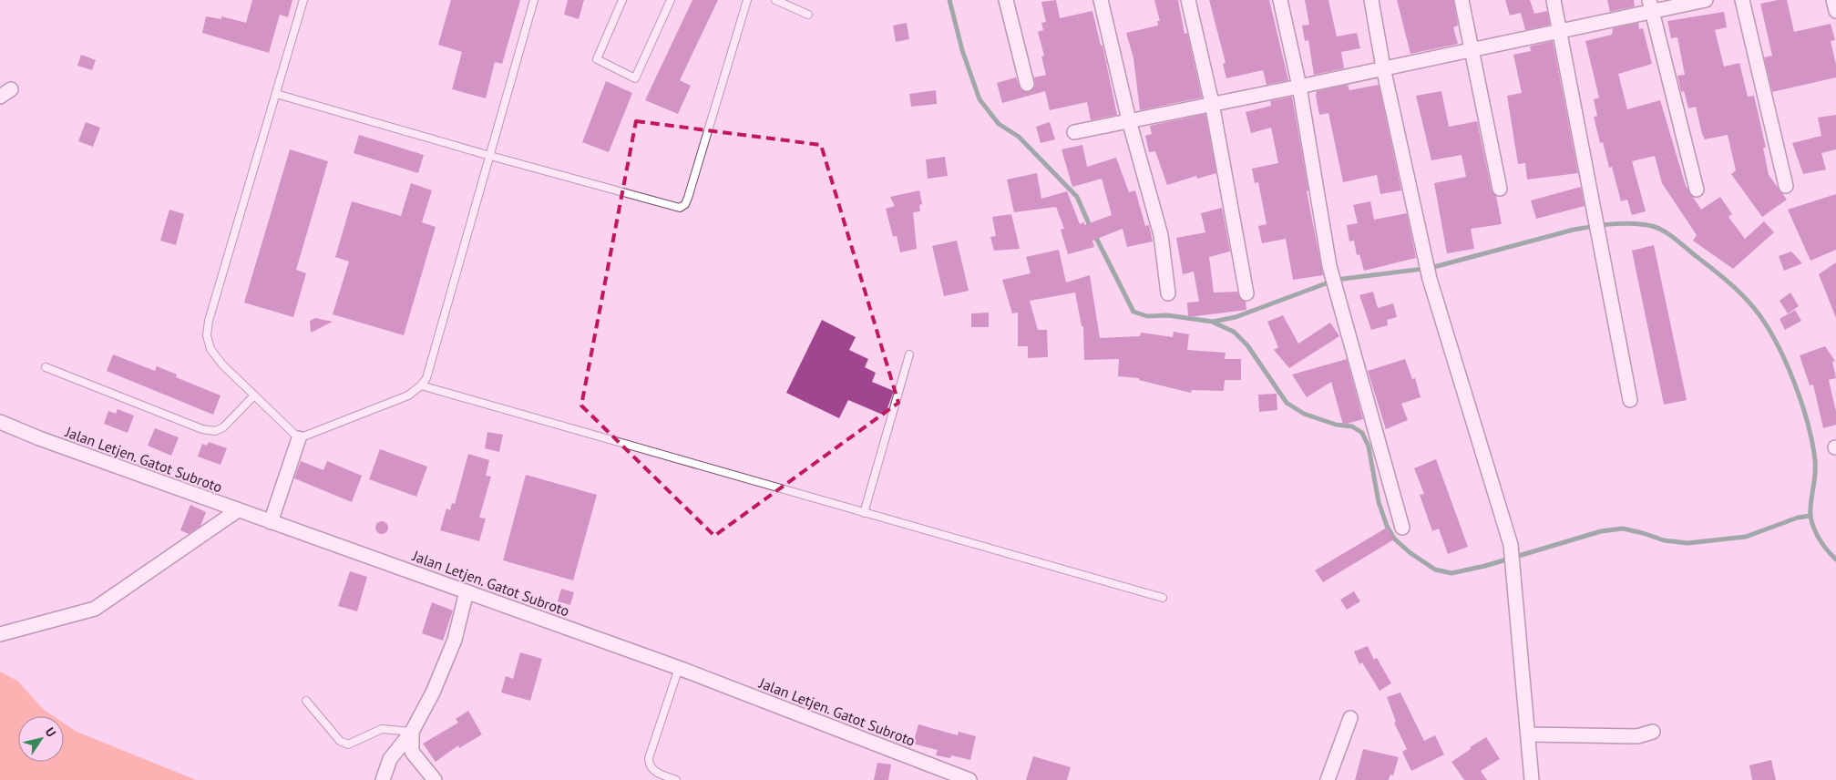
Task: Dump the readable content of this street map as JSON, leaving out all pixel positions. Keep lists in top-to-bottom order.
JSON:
{
  "streets": {
    "street": ["Jalan Letjen. Gatot Subroto"]
  },
  "north": "top right"
}
